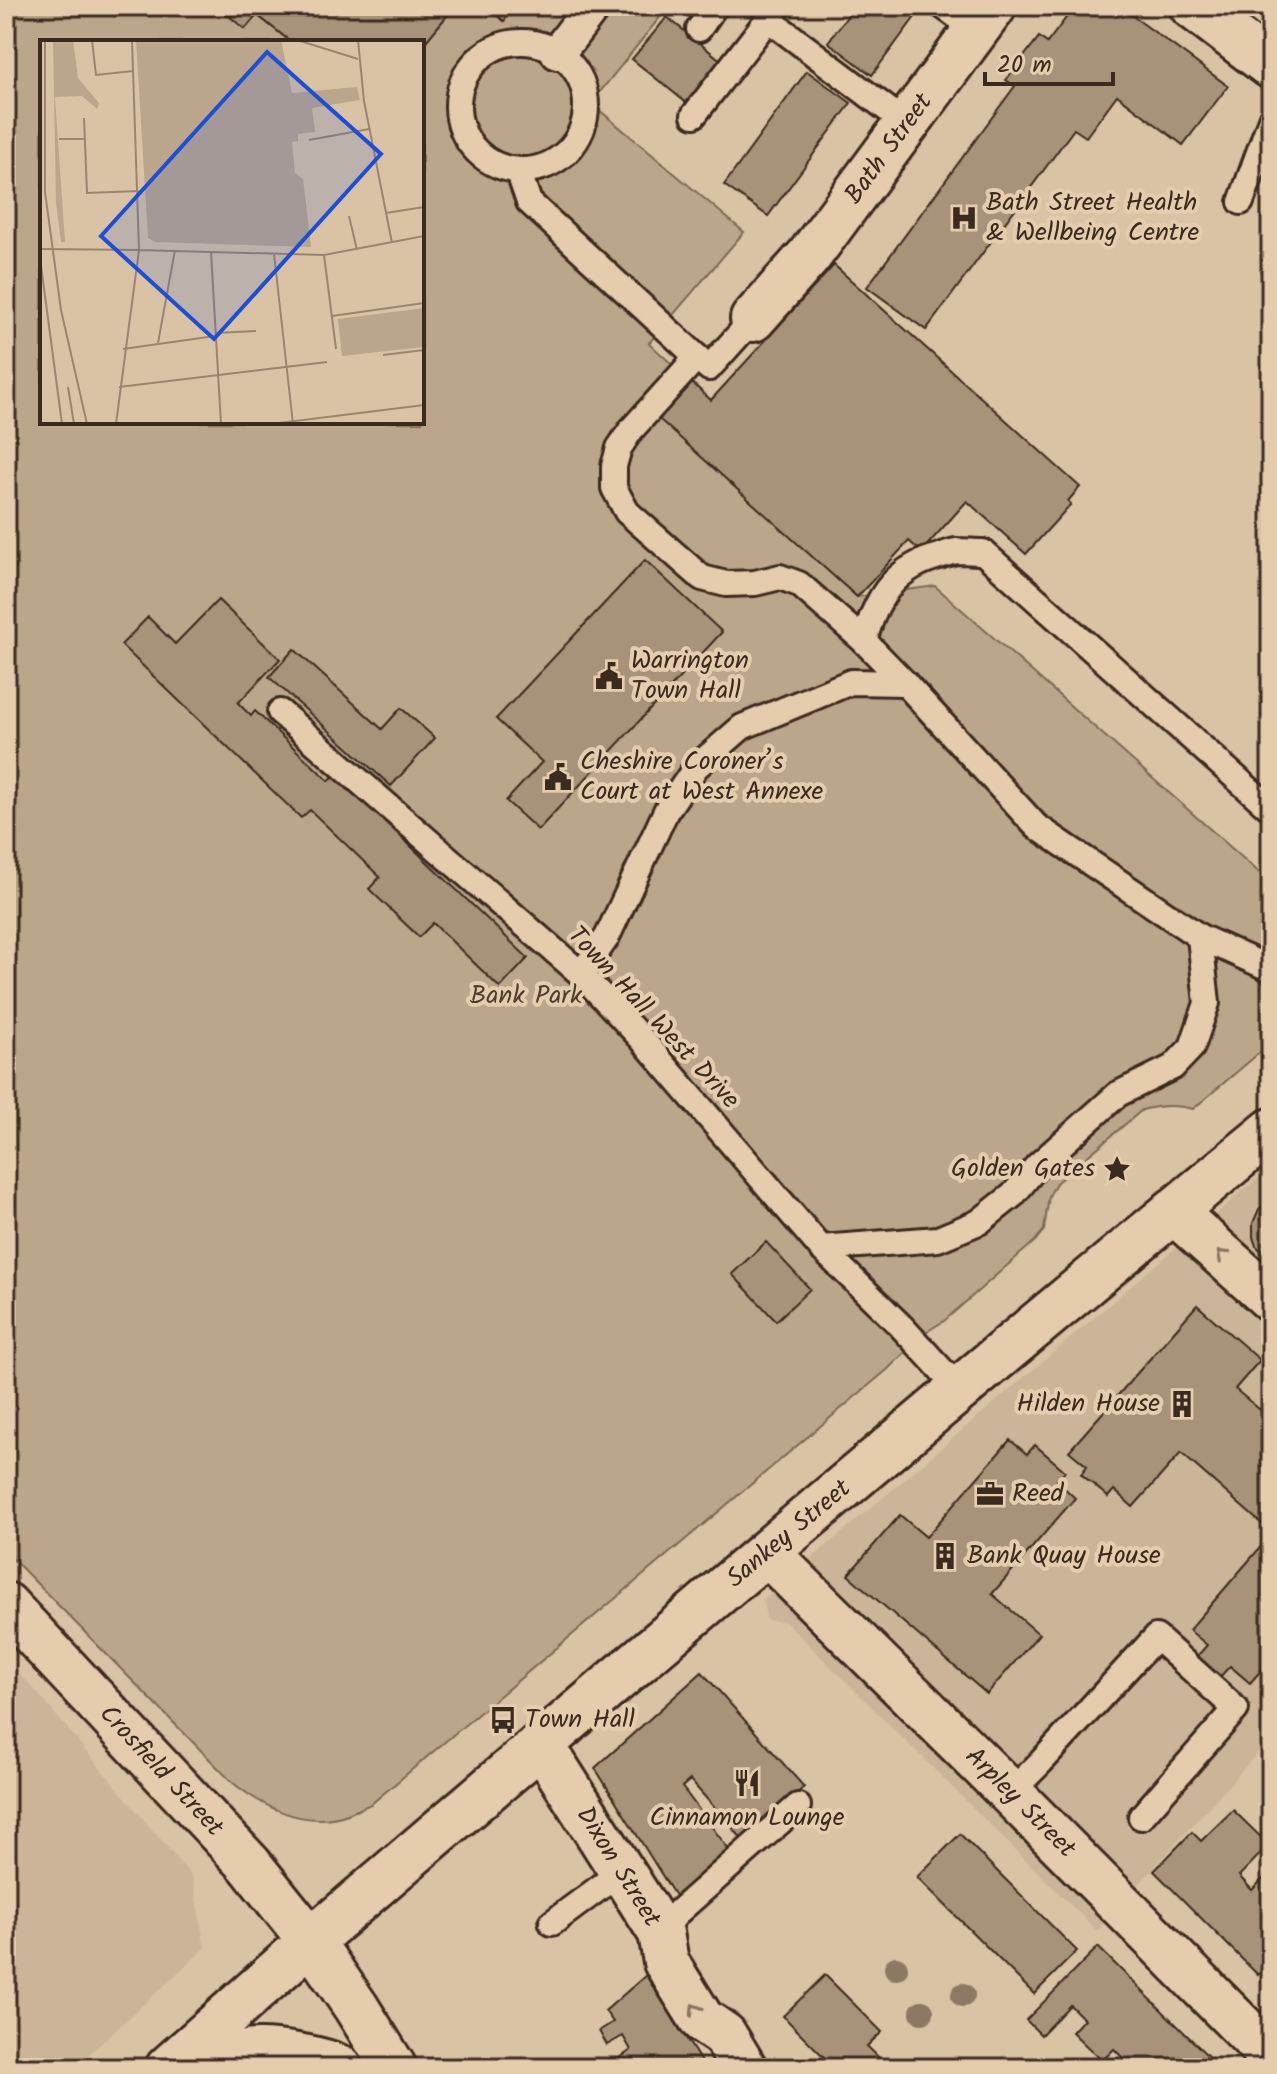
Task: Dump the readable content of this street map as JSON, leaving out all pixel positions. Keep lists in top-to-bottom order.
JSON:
{
  "streets": {
    "main road": [
      "Bath Street",
      "Sankey Street",
      "Crosfield Street",
      "Arpley Street",
      "Dixon Street"
    ],
    "lane": ["Town Hall West Drive"]
  },
  "crossings": [
    ["Town Hall West Drive", "Sankey Street"],
    ["Sankey Street", "Crosfield Street"],
    ["Sankey Street", "Arpley Street"],
    ["Sankey Street", "Dixon Street"]
  ],
  "one_way": ["Dixon Street"],
  "parks": ["Bank Park"],
  "places": {
    "hospital": ["Bath Street Health & Wellbeing Centre"],
    "public building": ["Warrington Town Hall", "Cheshire Coroner’s Court at West Annexe"],
    "place": ["Golden Gates"],
    "building": ["Hilden House", "Bank Quay House"],
    "office": ["Reed"],
    "bus stop": ["Town Hall"],
    "restaurant": ["Cinnamon Lounge"]
  },
  "scale_bar": "20 m"
}
